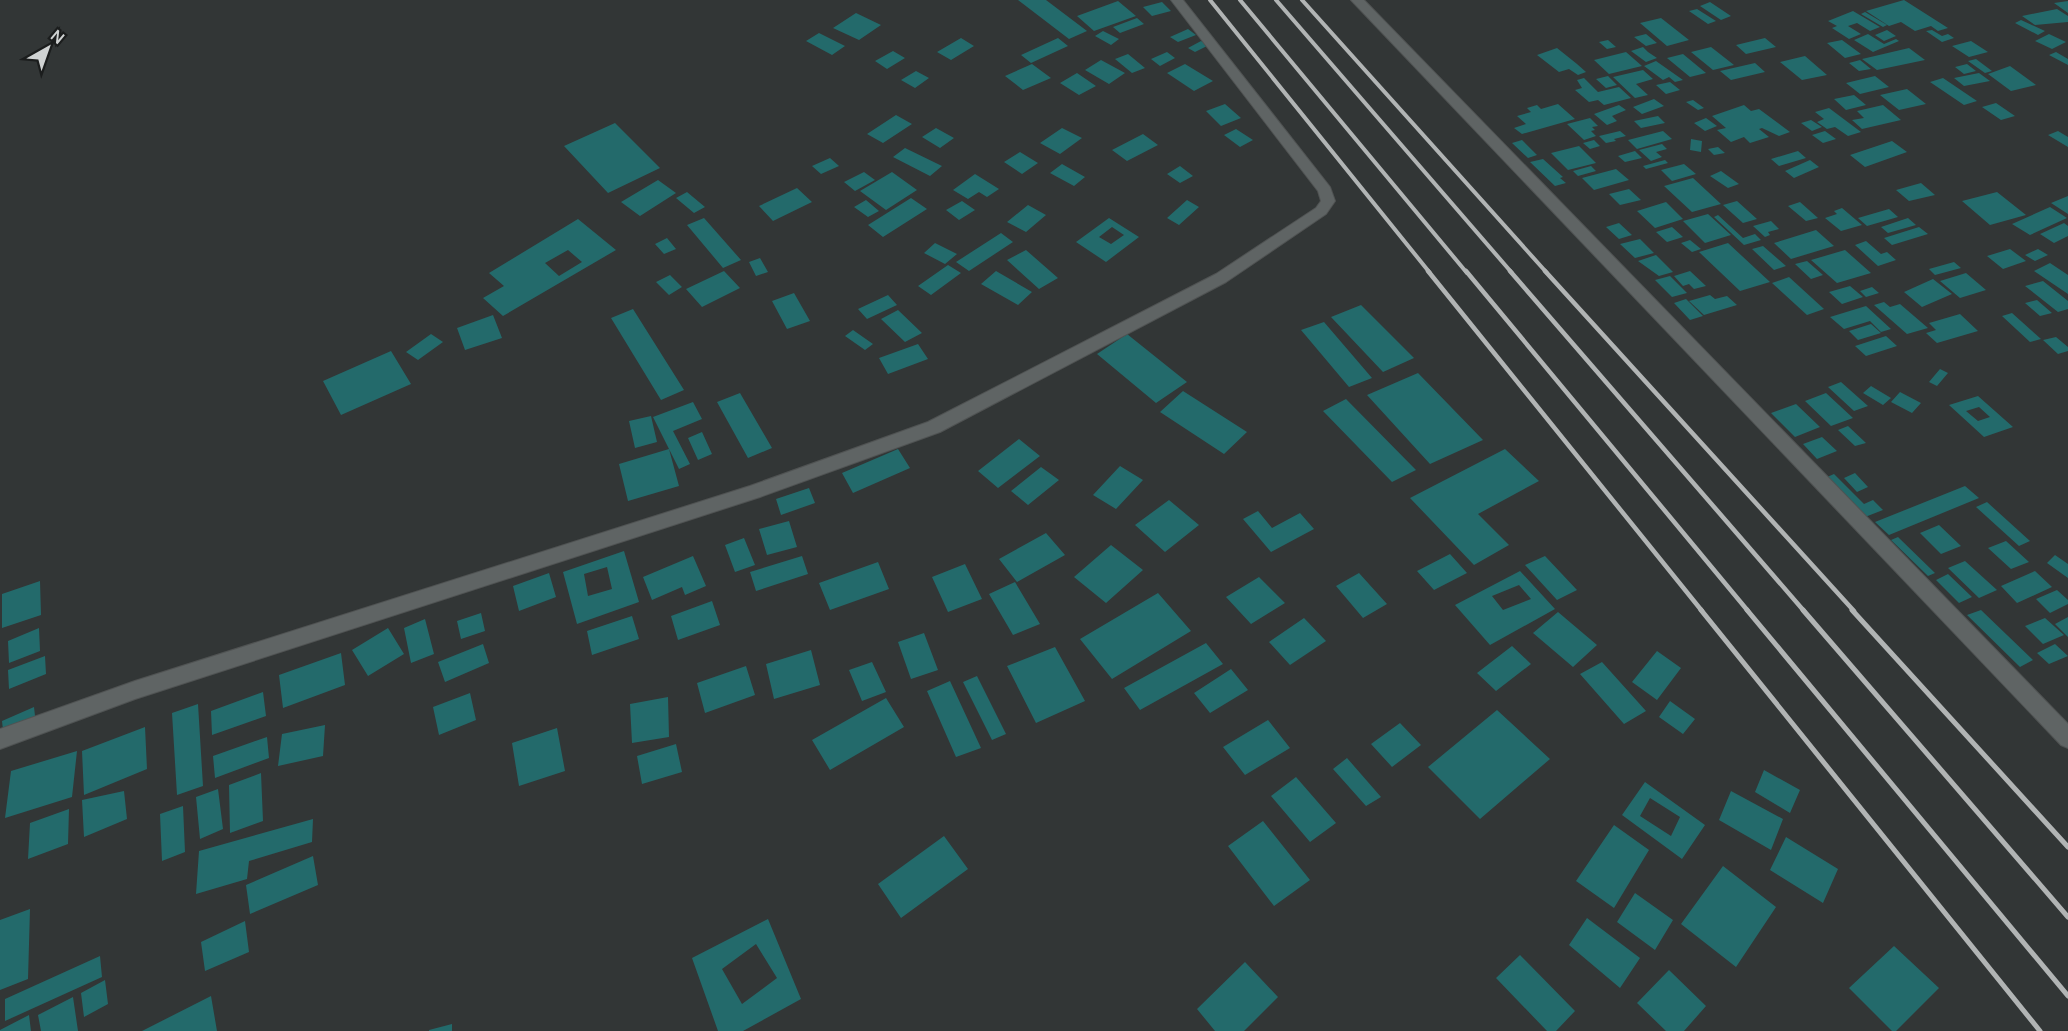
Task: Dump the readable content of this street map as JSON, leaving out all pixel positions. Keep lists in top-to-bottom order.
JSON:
{
  "north": "top right"
}
